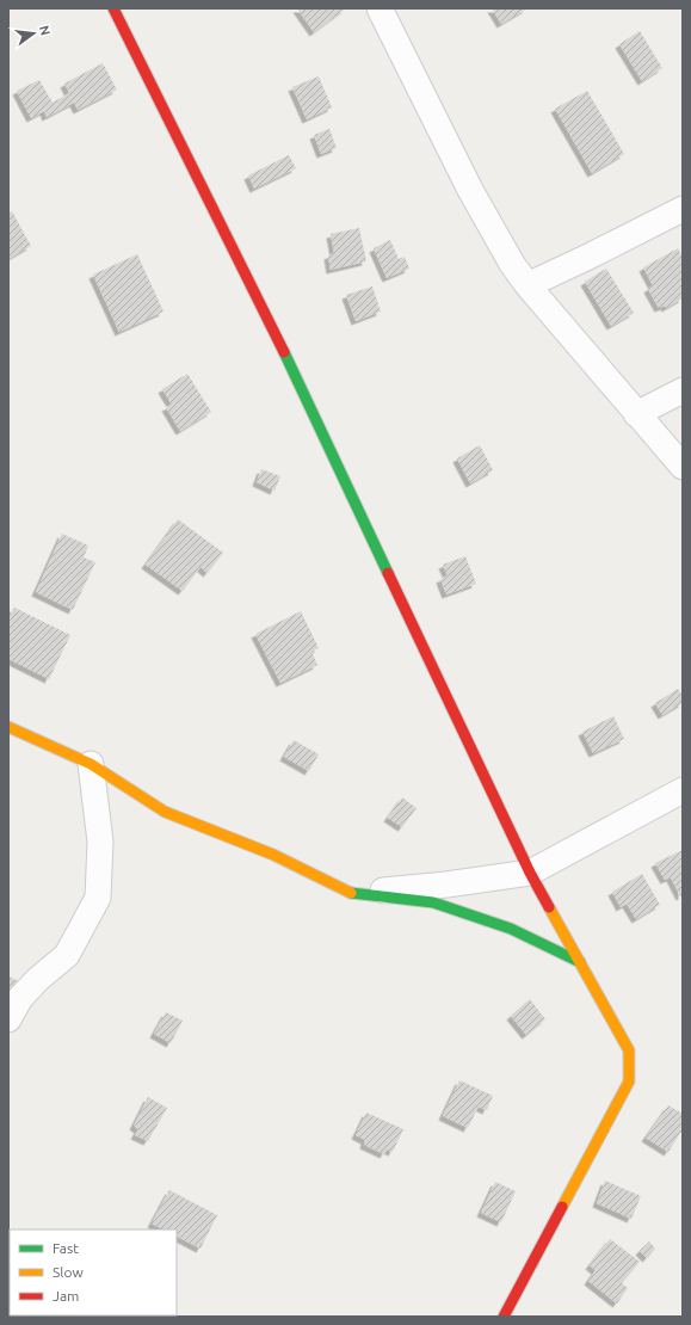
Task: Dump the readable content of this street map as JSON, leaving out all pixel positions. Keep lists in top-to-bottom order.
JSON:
{
  "legend": ["Fast", "Slow", "Jam"],
  "north": "right"
}
